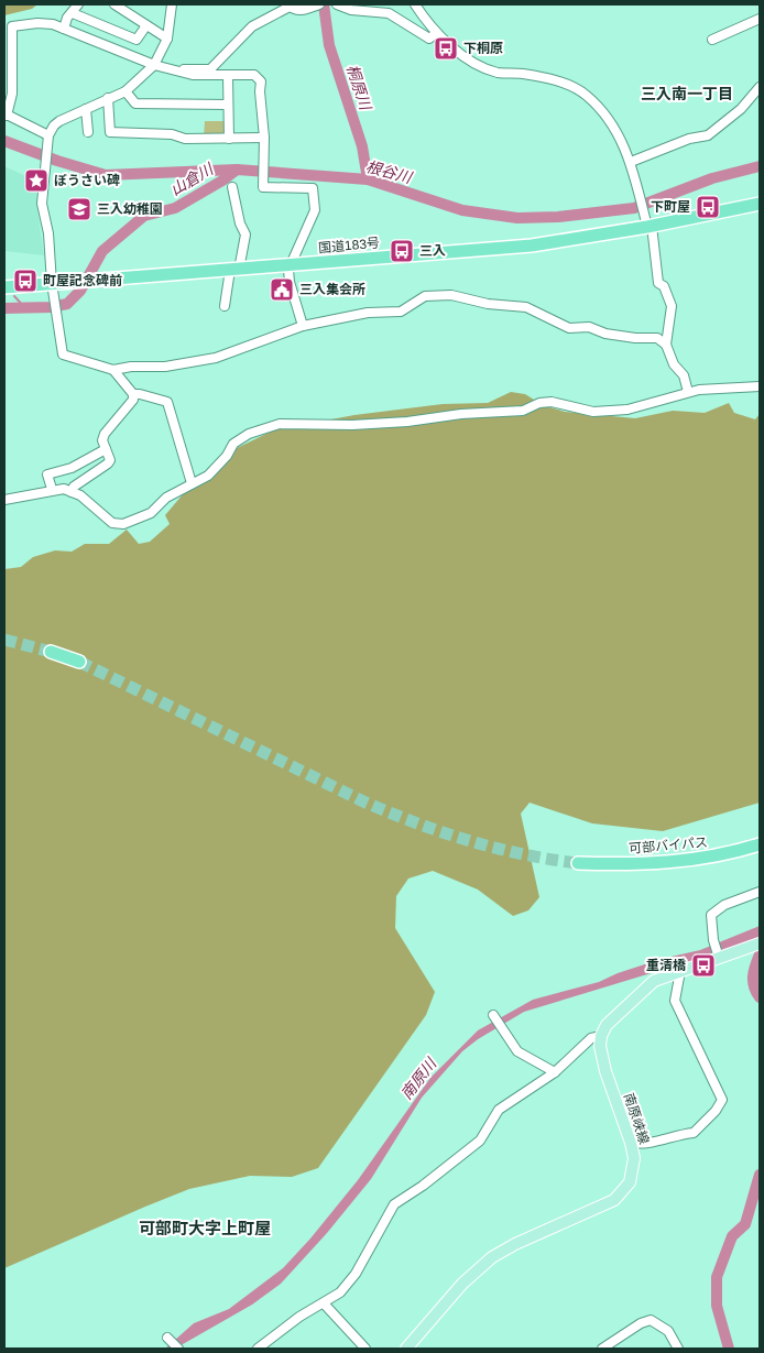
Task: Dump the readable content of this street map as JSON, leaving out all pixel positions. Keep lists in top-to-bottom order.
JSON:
{
  "streets": {
    "highway": ["国道183号", "可部バイパス"],
    "main road": ["南原峡線"]
  },
  "districts": ["三入南一丁目", "可部町大字上町屋"],
  "water": [
    "桐原川",
    "根谷川",
    "山倉川",
    "南原川"
  ],
  "places": {
    "bus stop": [
      "下桐原",
      "下町屋",
      "三入",
      "町屋記念碑前",
      "重清橋"
    ],
    "place": ["ぼうさい碑"],
    "school or university": ["三入幼稚園"],
    "public building": ["三入集会所"]
  }
}
